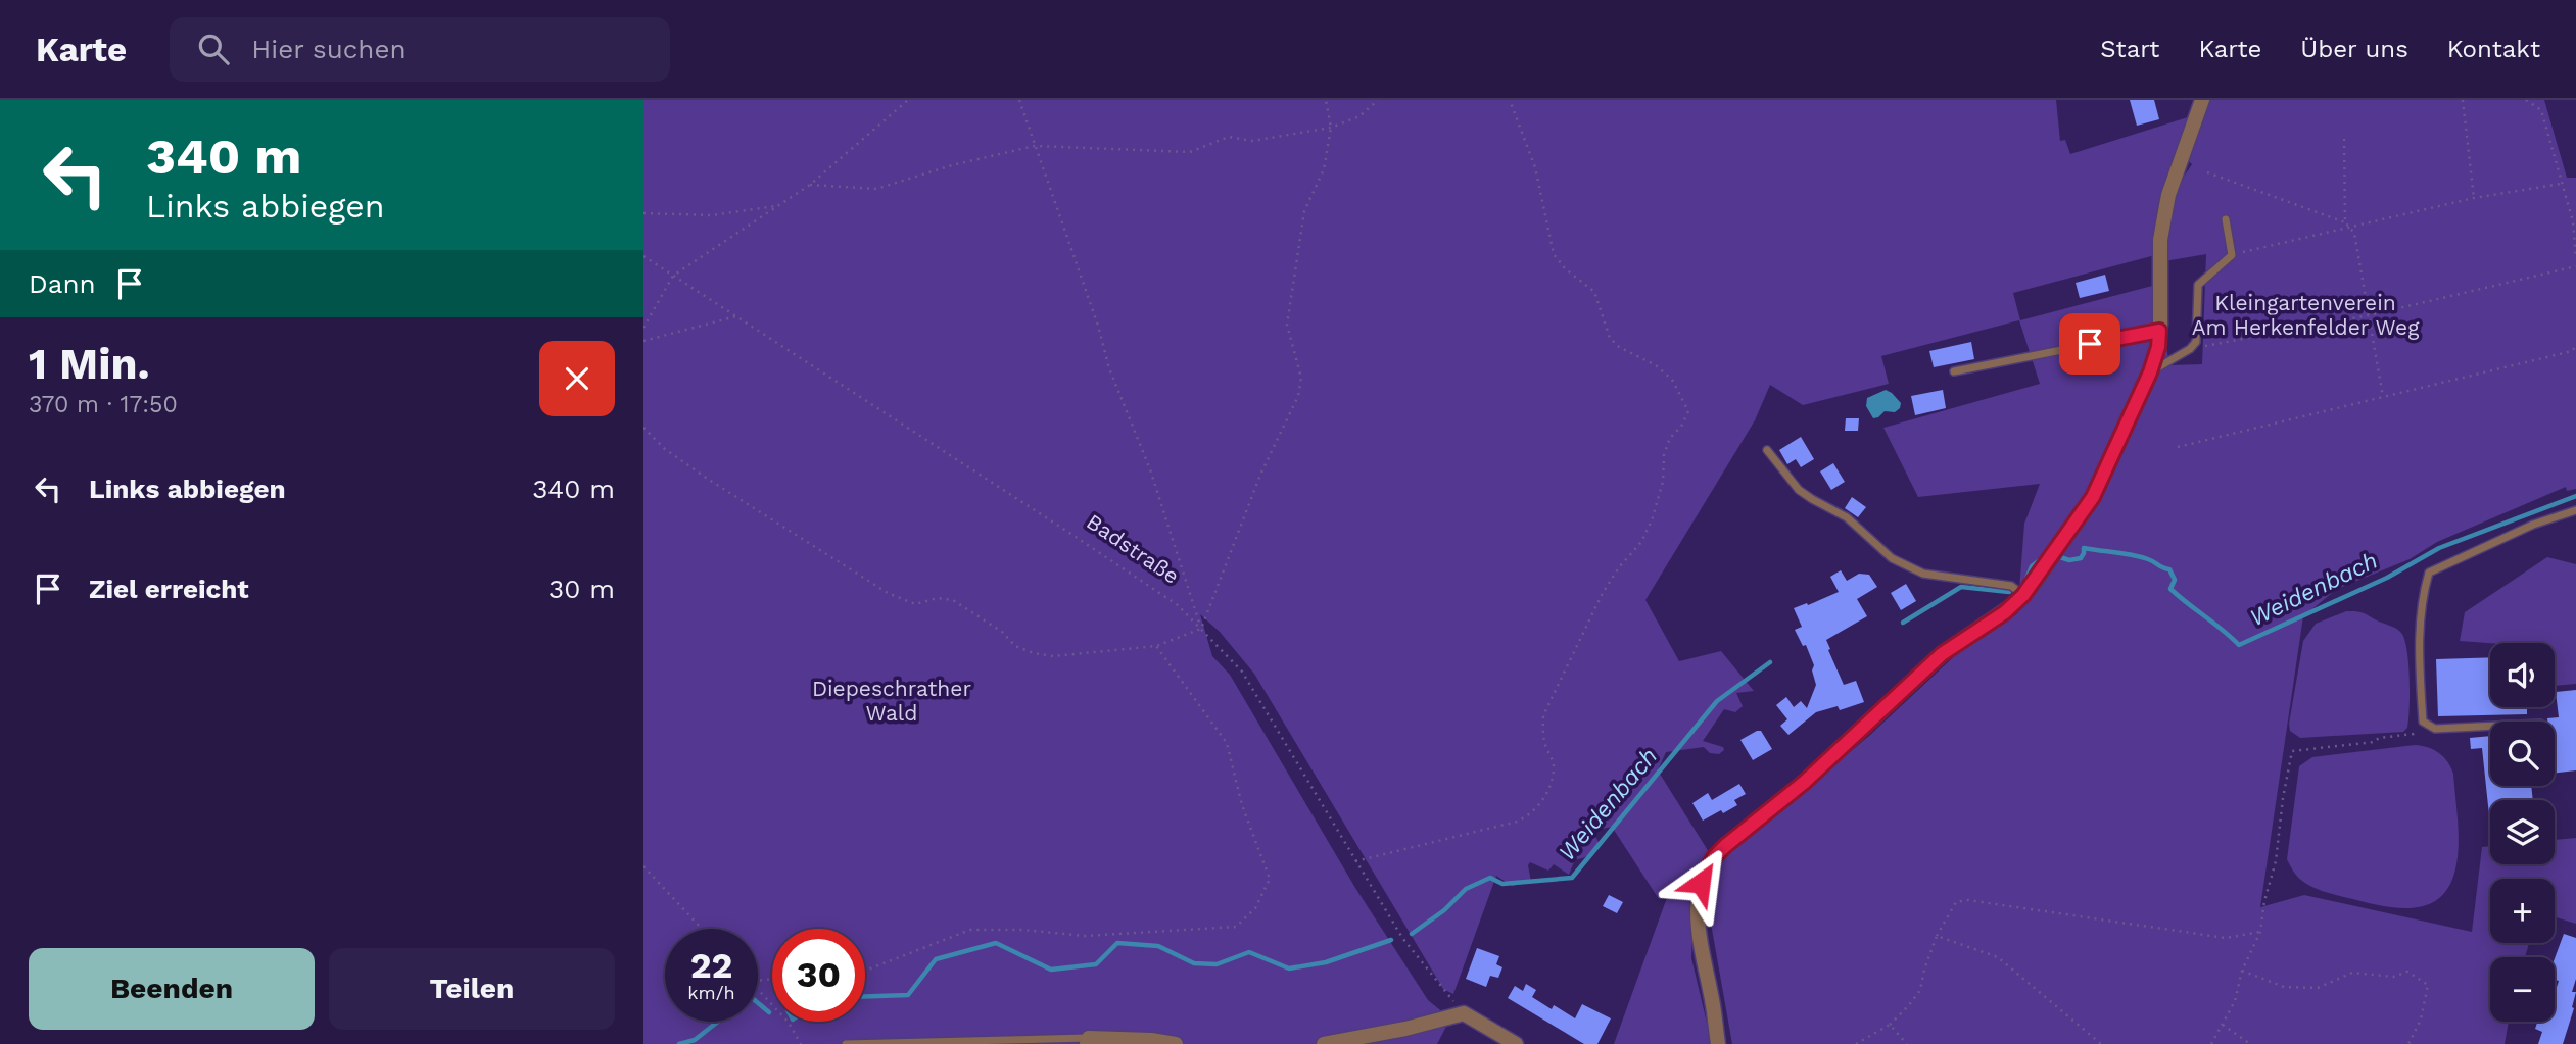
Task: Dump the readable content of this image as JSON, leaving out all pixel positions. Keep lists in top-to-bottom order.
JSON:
{
  "streets": {
    "path": ["Badstraße"]
  },
  "water": ["Weidenbach"],
  "parks": ["Kleingartenverein Am Herkenfelder Weg", "Diepeschrather Wald"],
  "page": {
    "header": "Karte",
    "search": "Hier suchen",
    "nav": [
      "Start",
      "Karte",
      "Über uns",
      "Kontakt"
    ],
    "turn": ["340 m", "Links abbiegen"],
    "then": "Dann",
    "heading": ["1 Min.", "370 m · 17:50"],
    "list": [
      {
        "name": "Links abbiegen",
        "value": "340 m"
      },
      {
        "name": "Ziel erreicht",
        "value": "30 m"
      }
    ],
    "map_buttons": ["+", "−"],
    "speed": "22 km/h",
    "limit": "30",
    "buttons": ["Beenden", "Teilen"]
  }
}
